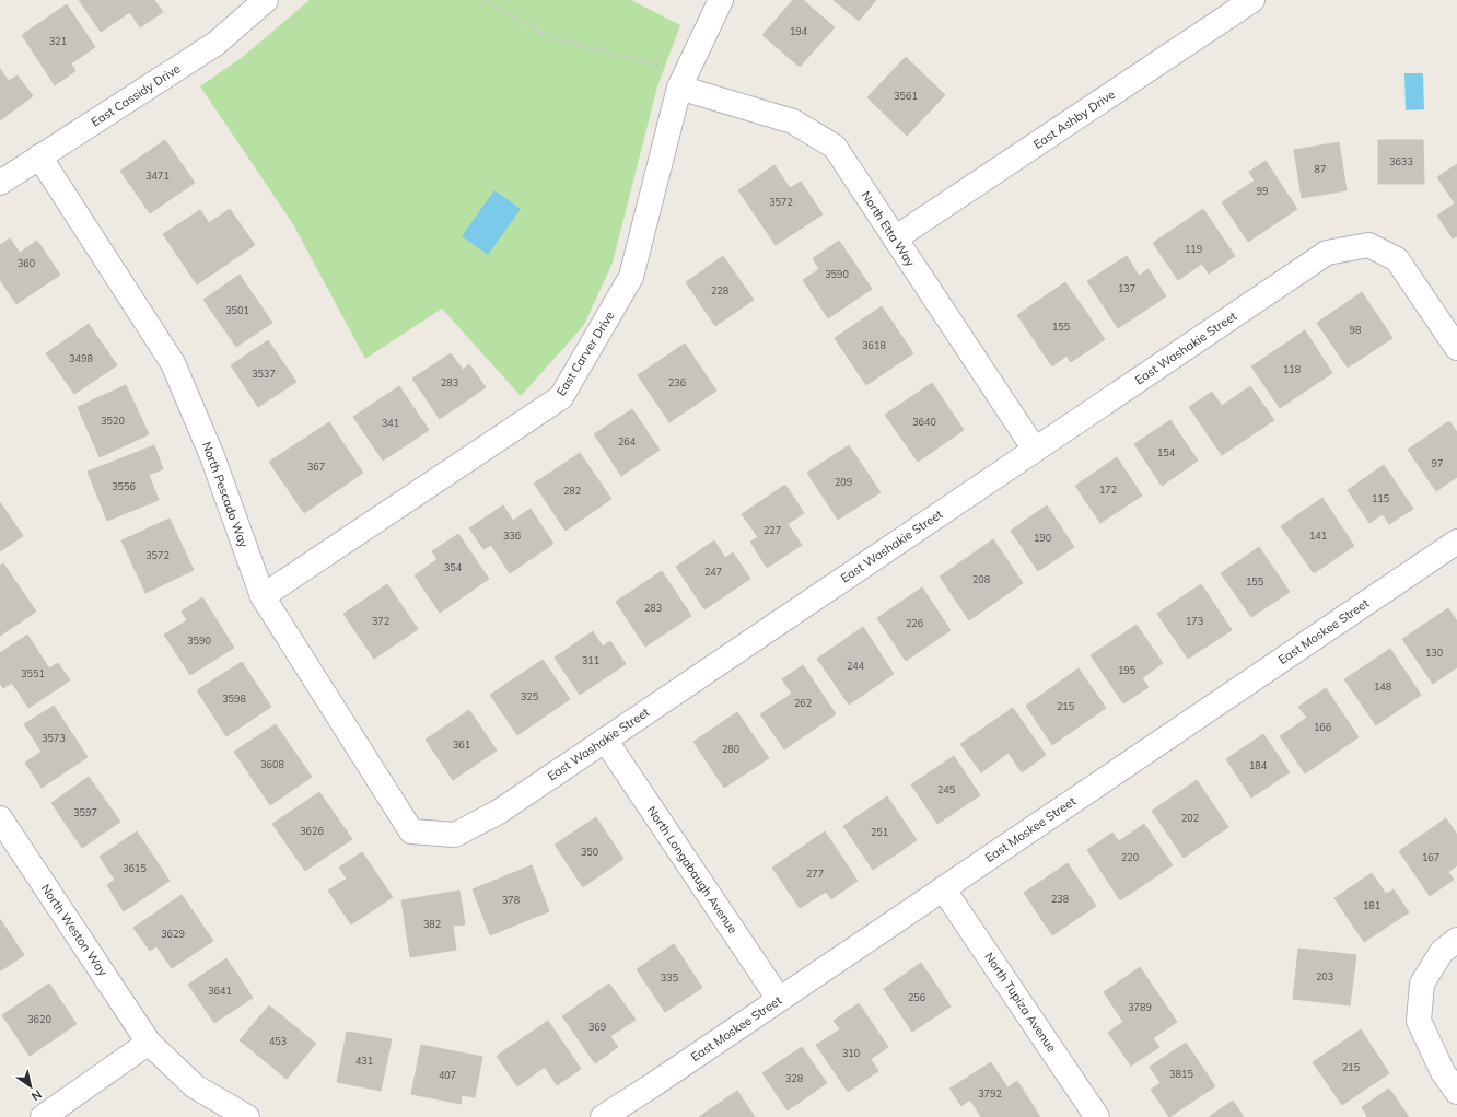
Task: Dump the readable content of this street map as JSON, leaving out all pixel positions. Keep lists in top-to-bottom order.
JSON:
{
  "streets": {
    "street": [
      "East Cassidy Drive",
      "East Ashby Drive",
      "North Etta Way",
      "East Washakie Street",
      "East Carver Drive",
      "North Pescado Way",
      "East Moskee Street",
      "North Longabaugh Avenue",
      "North Weston Way",
      "North Tupiza Avenue"
    ]
  },
  "crossings": [
    ["East Cassidy Drive", "North Pescado Way"],
    ["East Ashby Drive", "North Etta Way"],
    ["North Etta Way", "East Washakie Street"],
    ["North Etta Way", "East Carver Drive"],
    ["East Washakie Street", "North Pescado Way"],
    ["East Washakie Street", "North Longabaugh Avenue"],
    ["East Carver Drive", "North Pescado Way"],
    ["East Moskee Street", "North Longabaugh Avenue"],
    ["East Moskee Street", "North Tupiza Avenue"]
  ],
  "house_numbers": [
    "194",
    "321",
    "3561",
    "3633",
    "87",
    "3471",
    "99",
    "3572",
    "119",
    "360",
    "3590",
    "137",
    "228",
    "3501",
    "155",
    "98",
    "3618",
    "3498",
    "118",
    "3537",
    "283",
    "236",
    "3520",
    "3640",
    "341",
    "264",
    "154",
    "97",
    "367",
    "209",
    "3556",
    "172",
    "282",
    "115",
    "227",
    "336",
    "141",
    "190",
    "3572",
    "354",
    "247",
    "208",
    "155",
    "283",
    "372",
    "173",
    "226",
    "3590",
    "130",
    "311",
    "244",
    "195",
    "3551",
    "148",
    "325",
    "3598",
    "262",
    "215",
    "166",
    "3573",
    "361",
    "280",
    "3608",
    "184",
    "245",
    "3597",
    "202",
    "3626",
    "251",
    "350",
    "220",
    "167",
    "3615",
    "277",
    "238",
    "378",
    "181",
    "382",
    "3629",
    "203",
    "335",
    "3641",
    "256",
    "3789",
    "3620",
    "369",
    "453",
    "310",
    "431",
    "215",
    "3815",
    "407",
    "328",
    "3792"
  ],
  "north": "bottom right"
}
